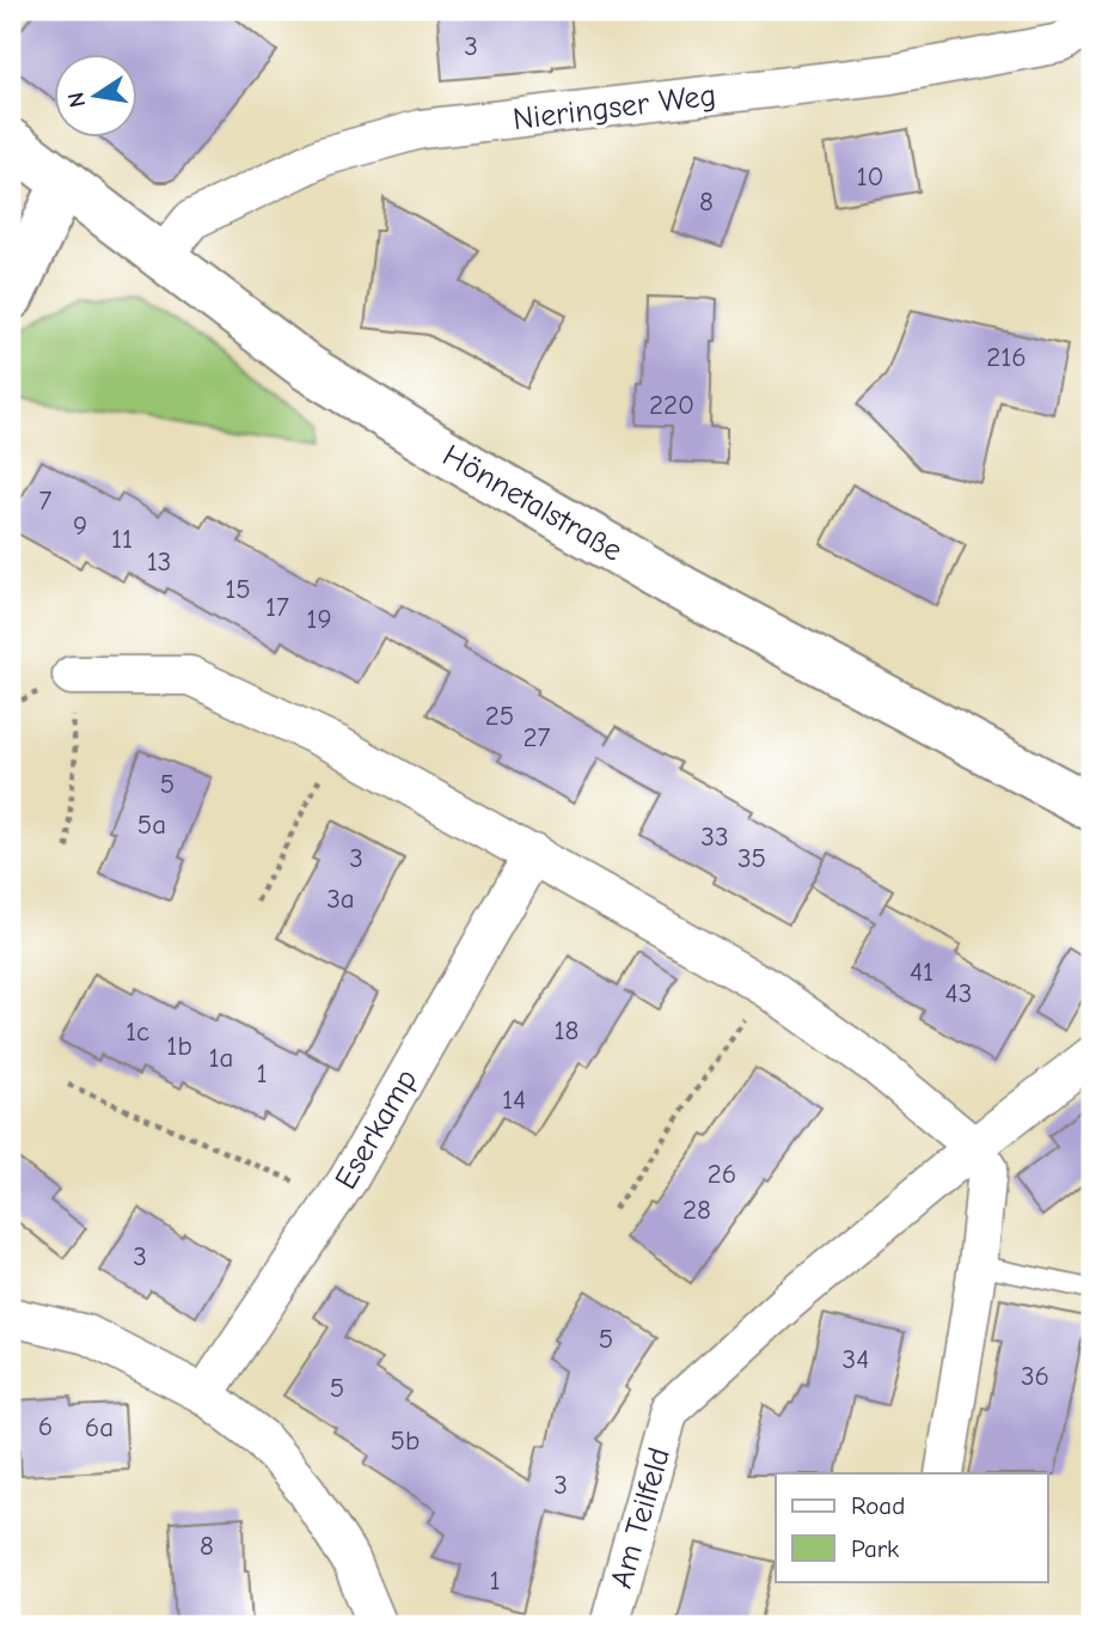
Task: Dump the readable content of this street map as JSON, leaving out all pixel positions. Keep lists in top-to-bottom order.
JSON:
{
  "streets": {
    "main road": ["Hönnetalstraße"],
    "street": ["Nieringser Weg", "Eserkamp", "Am Teilfeld"]
  },
  "crossings": [
    ["Nieringser Weg", "Hönnetalstraße"]
  ],
  "house_numbers": [
    "3",
    "10",
    "8",
    "216",
    "220",
    "7",
    "9",
    "11",
    "13",
    "15",
    "17",
    "19",
    "25",
    "27",
    "5",
    "5a",
    "33",
    "3",
    "35",
    "3a",
    "41",
    "43",
    "18",
    "1c",
    "1b",
    "1a",
    "1",
    "14",
    "26",
    "28",
    "3",
    "5",
    "34",
    "36",
    "5",
    "6",
    "6a",
    "5b",
    "3",
    "8",
    "1"
  ],
  "legend": ["Road", "Park"],
  "north": "left"
}
